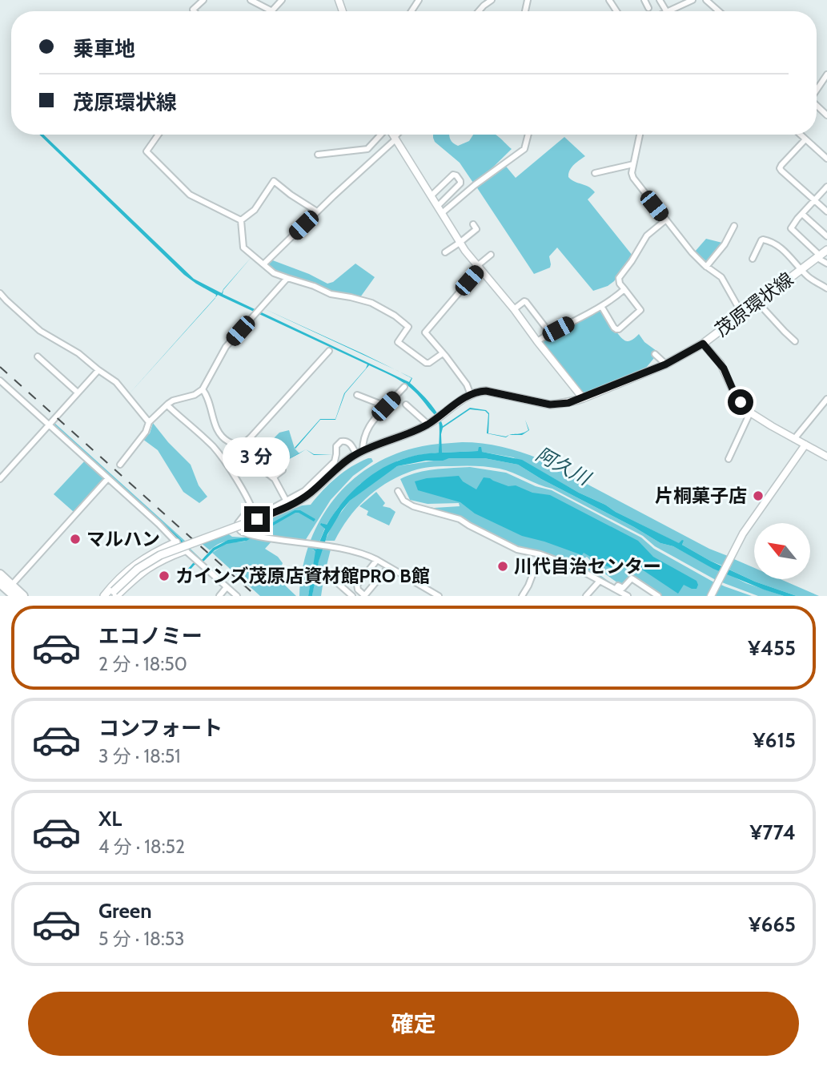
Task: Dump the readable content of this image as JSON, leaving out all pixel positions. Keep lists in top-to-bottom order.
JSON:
{
  "streets": {
    "main road": ["茂原環状線"]
  },
  "water": ["阿久川"],
  "places": [
    "片桐菓子店",
    "マルハン",
    "川代自治センター",
    "カインズ茂原店資材館PRO B館"
  ],
  "north": "top left",
  "page": {
    "banner": ["乗車地", "茂原環状線"],
    "bubble": "3 分",
    "list": [
      {
        "name": "エコノミー",
        "note": "2 分 · 18:50",
        "value": "¥455"
      },
      {
        "name": "コンフォート",
        "note": "3 分 · 18:51",
        "value": "¥615"
      },
      {
        "name": "XL",
        "note": "4 分 · 18:52",
        "value": "¥774"
      },
      {
        "name": "Green",
        "note": "5 分 · 18:53",
        "value": "¥665"
      }
    ],
    "buttons": "確定"
  }
}
